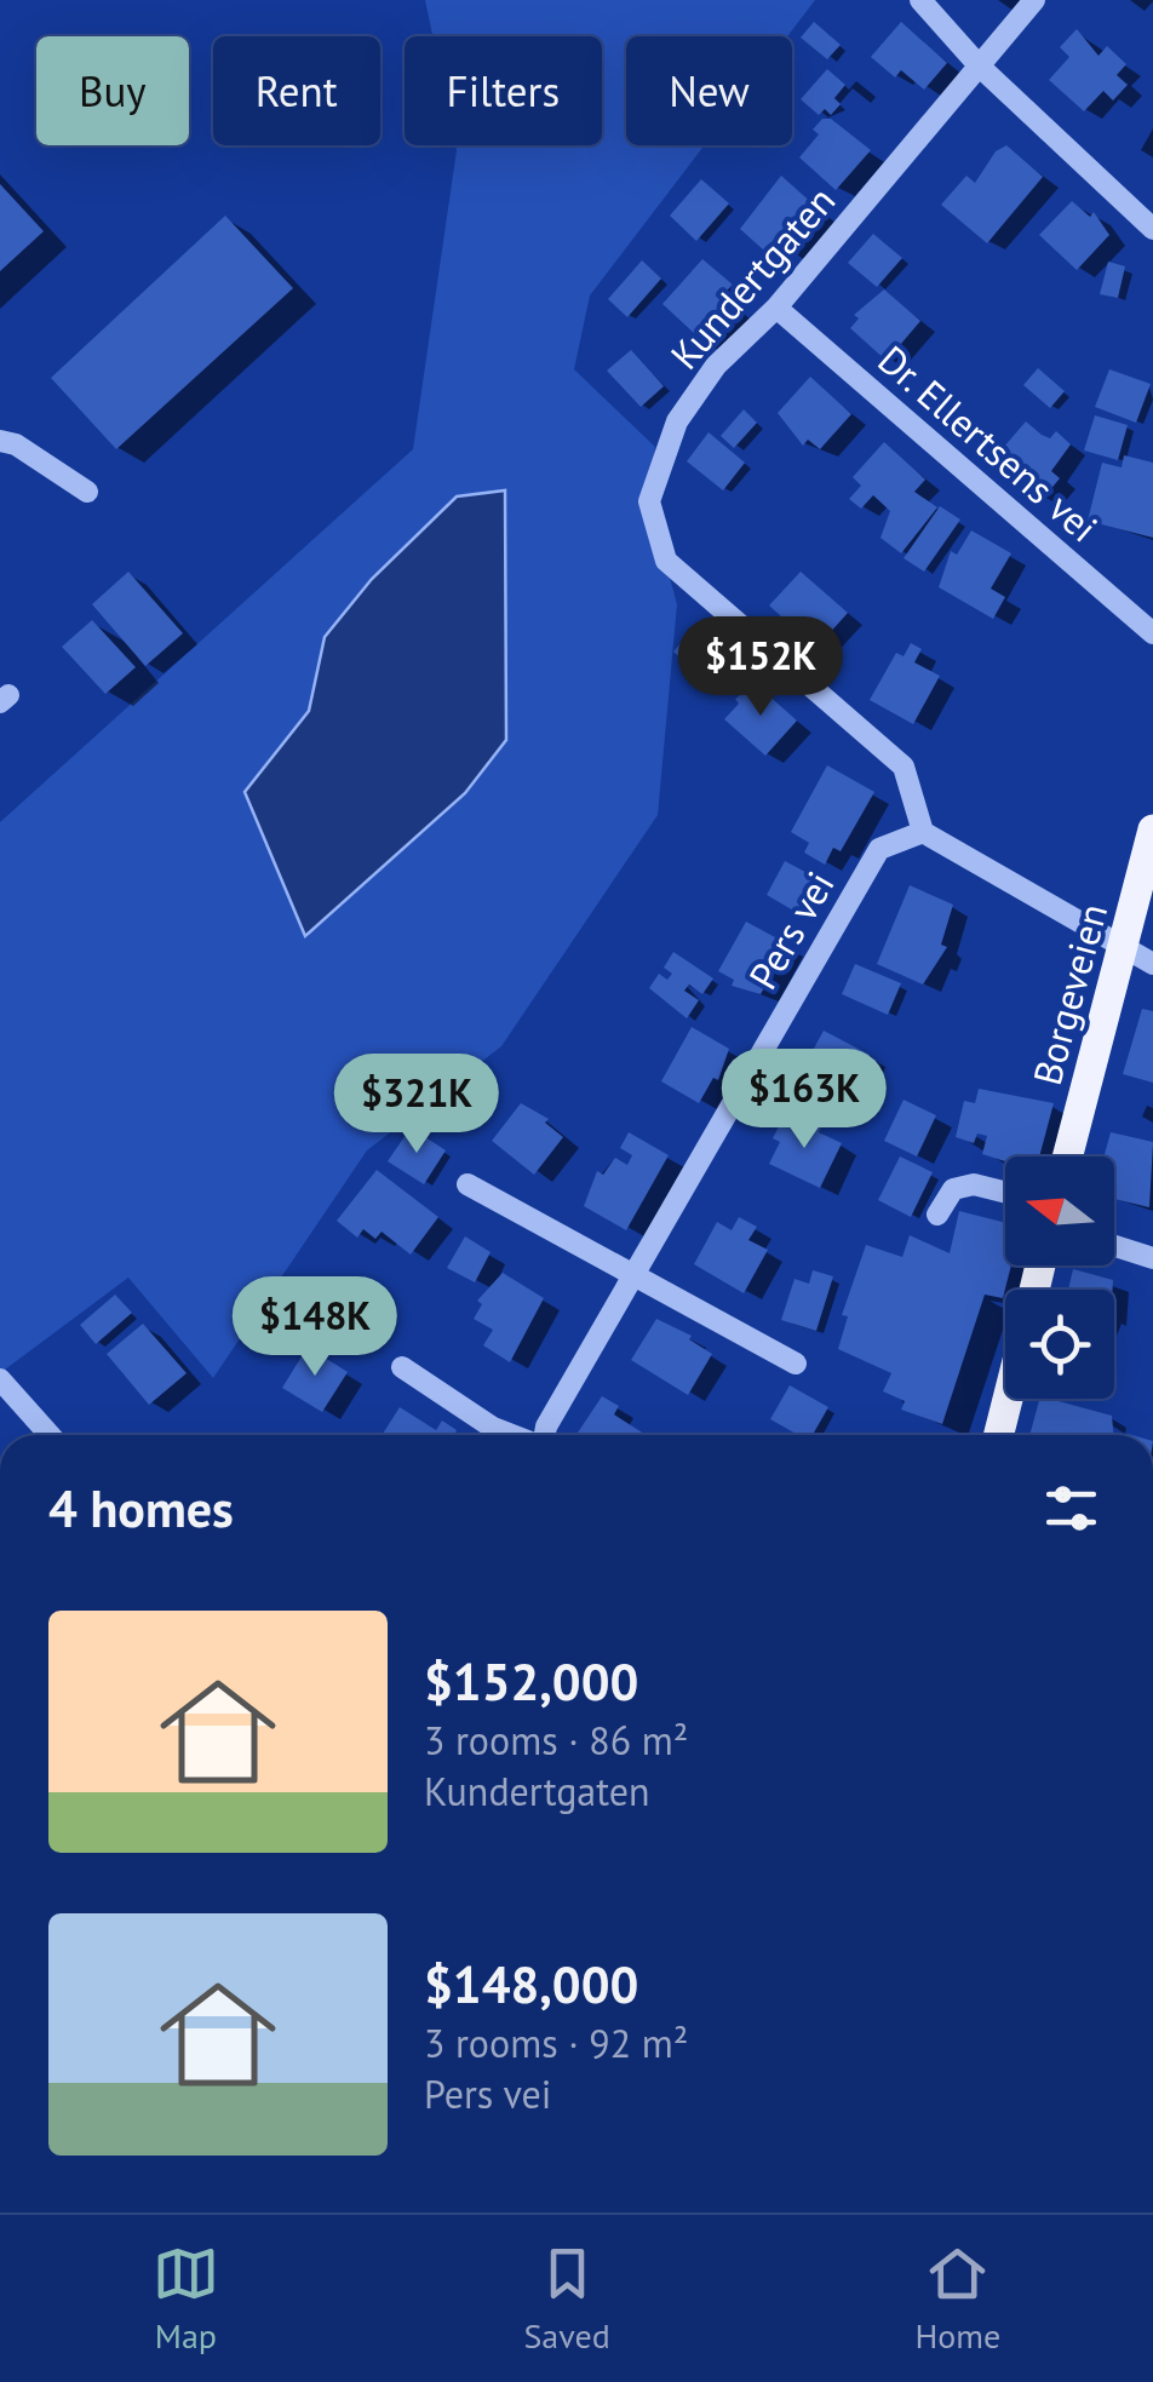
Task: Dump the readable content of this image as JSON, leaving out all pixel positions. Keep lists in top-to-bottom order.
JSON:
{
  "streets": {
    "main road": ["Borgeveien"],
    "street": ["Kundertgaten", "Dr. Ellertsens vei", "Pers vei"]
  },
  "crossings": [
    ["Kundertgaten", "Dr. Ellertsens vei"],
    ["Kundertgaten", "Pers vei"]
  ],
  "north": "left",
  "page": {
    "chip": [
      "Buy",
      "Rent",
      "Filters",
      "New"
    ],
    "price": [
      "$152K",
      "$163K",
      "$321K",
      "$148K"
    ],
    "heading": "4 homes",
    "list": [
      {
        "name": "$152,000",
        "note": "3 rooms · 86 m² · Kundertgaten"
      },
      {
        "name": "$148,000",
        "note": "3 rooms · 92 m² · Pers vei"
      }
    ],
    "tabs": ["Map", "Saved", "Home"]
  }
}
